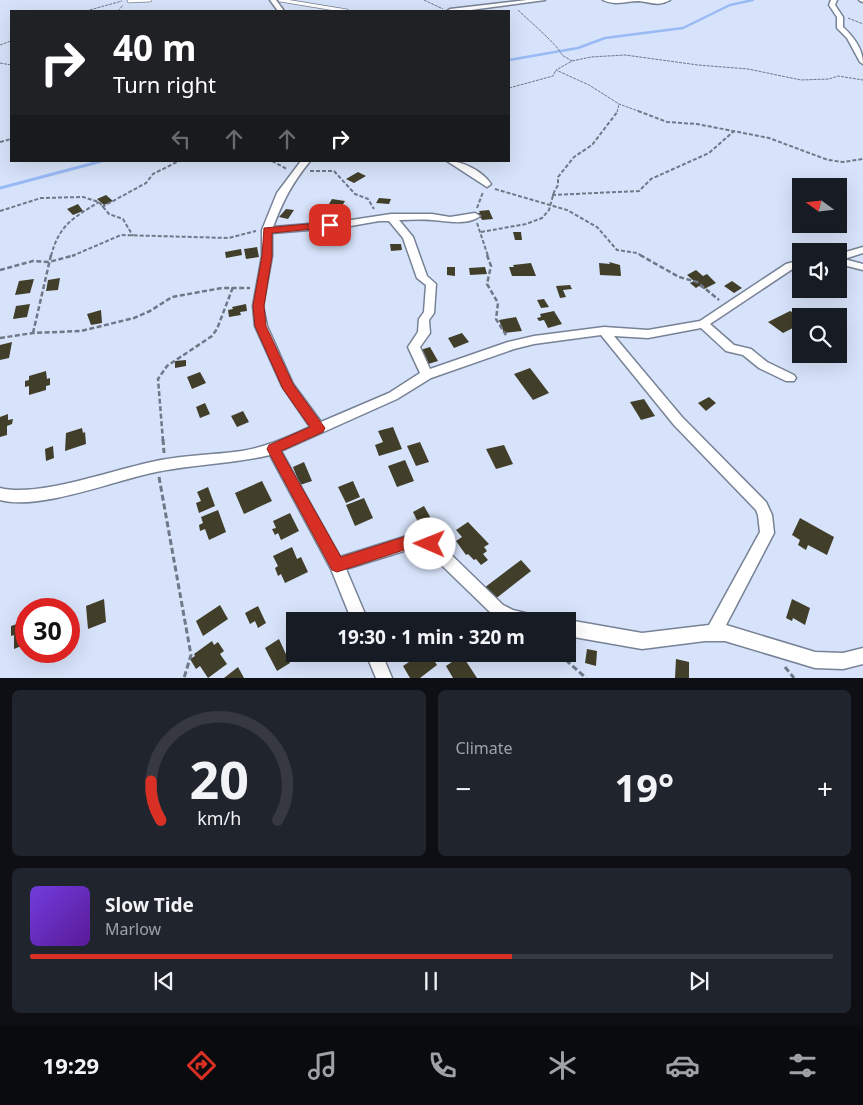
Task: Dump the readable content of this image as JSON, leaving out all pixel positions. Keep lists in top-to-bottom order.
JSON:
{
  "north": "left",
  "page": {
    "turn": ["40 m", "Turn right"],
    "limit": "30",
    "trip": "19:30 · 1 min · 320 m",
    "tile": "Climate",
    "heat": ["−", "19°", "+"],
    "song": ["Slow Tide", "Marlow"],
    "tabs": "19:29",
    "gauge": ["20", "km/h"]
  }
}
